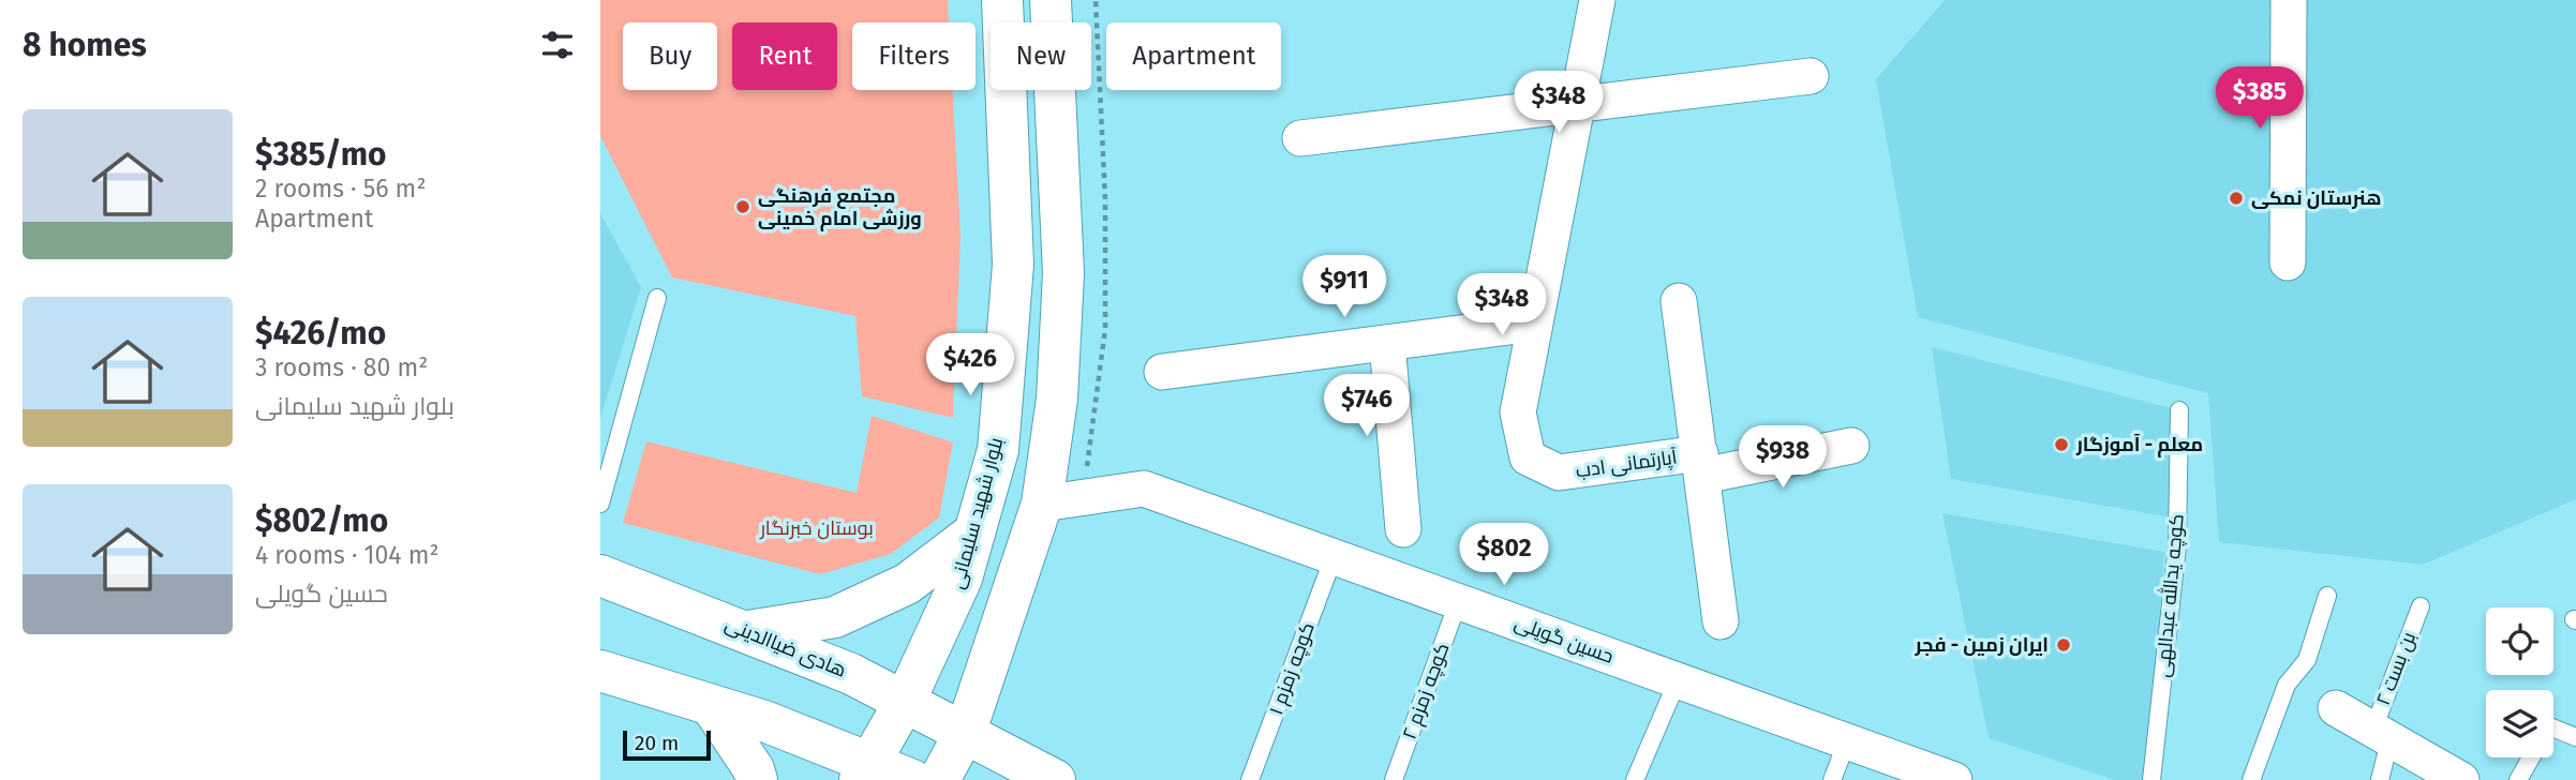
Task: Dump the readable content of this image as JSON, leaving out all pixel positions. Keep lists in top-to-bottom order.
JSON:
{
  "streets": {
    "main road": ["بلوار شهید سلیمانی", "هادی ضیاالدینی"],
    "street": ["آپارتمانی ادب", "حسین گویلی"],
    "lane": [
      "کوچه یدالله عبدالهی",
      "کوچه زمزم ۱",
      "بن بست ۲",
      "کوچه زمزم ۲"
    ]
  },
  "crossings": [
    ["بلوار شهید سلیمانی", "هادی ضیاالدینی"],
    ["حسین گویلی", "کوچه زمزم ۱"],
    ["حسین گویلی", "کوچه زمزم ۲"]
  ],
  "parks": ["بوستان خبرنگار"],
  "places": [
    "هنرستان نمکی",
    "مجتمع فرهنگی ورزشی امام خمینی",
    "معلم - آموزگار",
    "ایران زمین - فجر"
  ],
  "scale_bar": "20 m",
  "page": {
    "heading": "8 homes",
    "chip": [
      "Buy",
      "Rent",
      "Filters",
      "New",
      "Apartment"
    ],
    "price": [
      "$385",
      "$348",
      "$911",
      "$348",
      "$426",
      "$746",
      "$938",
      "$802"
    ],
    "list": [
      {
        "name": "$385/mo",
        "note": "2 rooms · 56 m² · Apartment"
      },
      {
        "name": "$426/mo",
        "note": "3 rooms · 80 m² · بلوار شهید سلیمانی"
      },
      {
        "name": "$802/mo",
        "note": "4 rooms · 104 m² · حسین گویلی"
      }
    ],
    "scale": "20 m"
  }
}
